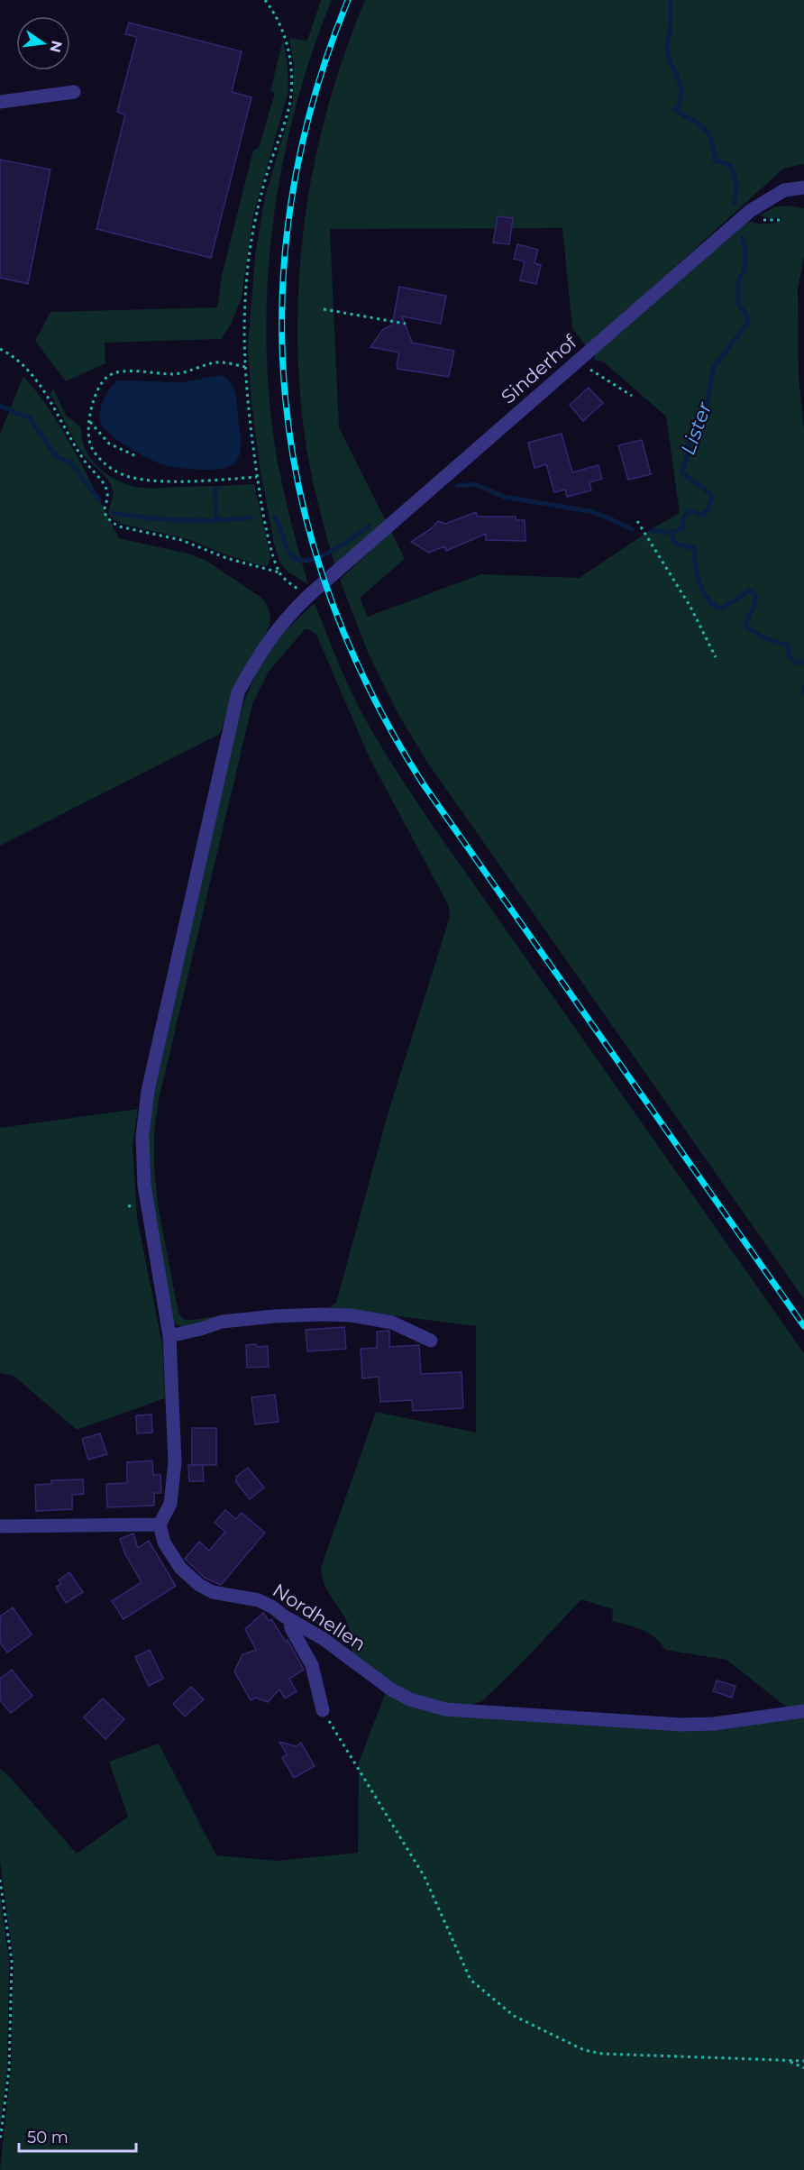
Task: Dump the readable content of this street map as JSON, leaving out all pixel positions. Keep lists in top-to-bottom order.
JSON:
{
  "streets": {
    "street": ["Sinderhof", "Nordhellen"]
  },
  "water": ["Lister"],
  "scale_bar": "50 m",
  "north": "right"
}
